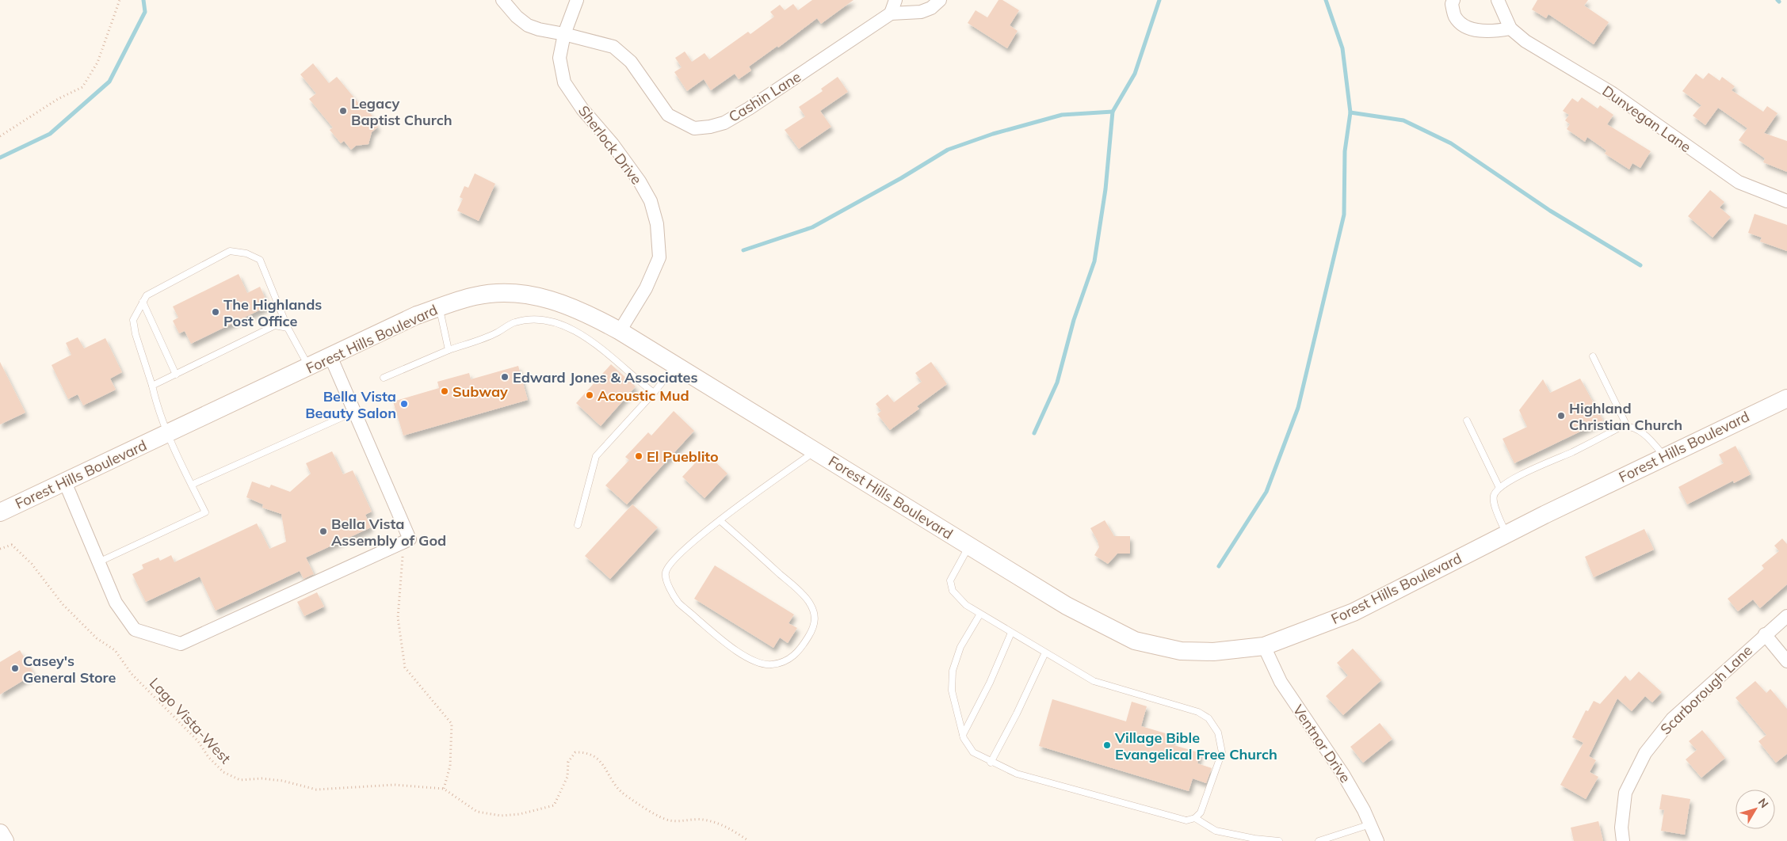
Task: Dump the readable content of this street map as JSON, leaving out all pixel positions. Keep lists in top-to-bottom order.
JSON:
{
  "streets": {
    "main road": ["Forest Hills Boulevard"],
    "street": [
      "Cashin Lane",
      "Dunvegan Lane",
      "Sherlock Drive",
      "Scarborough Lane",
      "Ventnor Drive"
    ],
    "path": ["Lago Vista-West"]
  },
  "crossings": [
    ["Cashin Lane", "Sherlock Drive"],
    ["Sherlock Drive", "Forest Hills Boulevard"],
    ["Forest Hills Boulevard", "Ventnor Drive"]
  ],
  "places": [
    "Legacy Baptist Church",
    "The Highlands Post Office",
    "Edward Jones & Associates",
    "Subway",
    "Acoustic Mud",
    "Bella Vista Beauty Salon",
    "Highland Christian Church",
    "El Pueblito",
    "Bella Vista Assembly of God",
    "Casey's General Store",
    "Village Bible Evangelical Free Church"
  ],
  "north": "top right"
}
